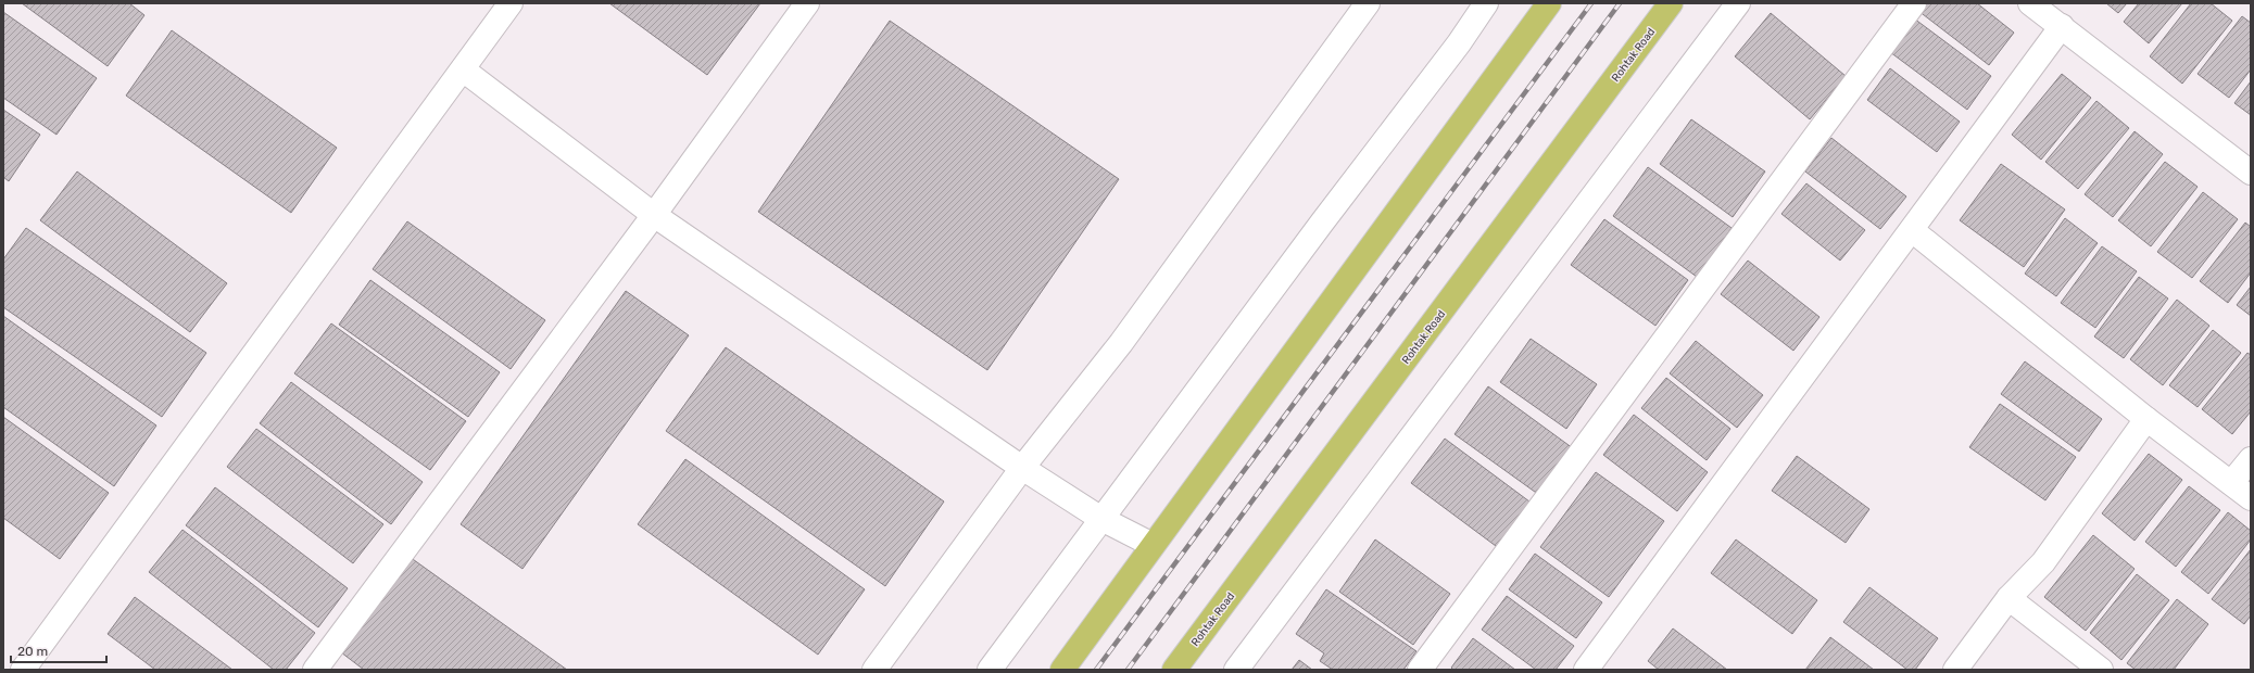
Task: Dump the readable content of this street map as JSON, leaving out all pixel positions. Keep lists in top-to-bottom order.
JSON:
{
  "streets": {
    "highway": ["Rohtak Road"]
  },
  "scale_bar": "20 m"
}
